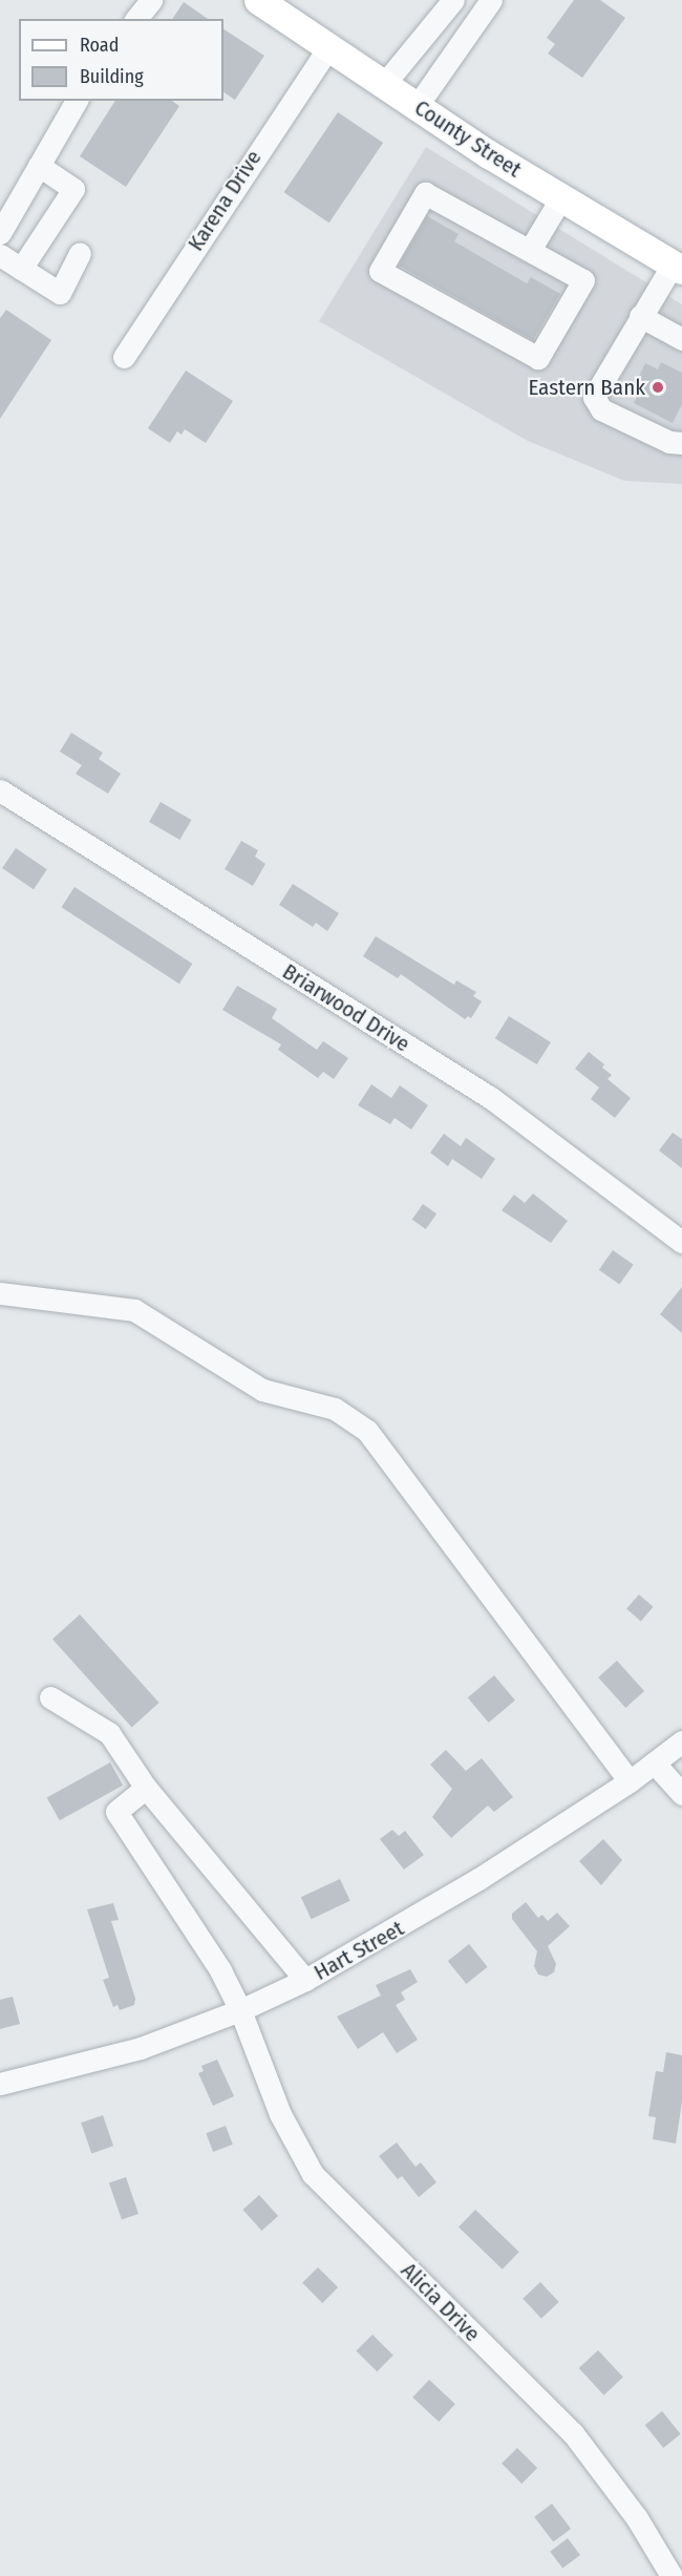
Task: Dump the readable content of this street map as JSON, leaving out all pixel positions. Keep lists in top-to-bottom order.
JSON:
{
  "streets": {
    "main road": ["County Street"],
    "street": [
      "Karena Drive",
      "Briarwood Drive",
      "Hart Street",
      "Alicia Drive"
    ]
  },
  "crossings": [
    ["County Street", "Karena Drive"],
    ["Hart Street", "Alicia Drive"]
  ],
  "places": ["Eastern Bank"],
  "legend": ["Road", "Building"]
}
